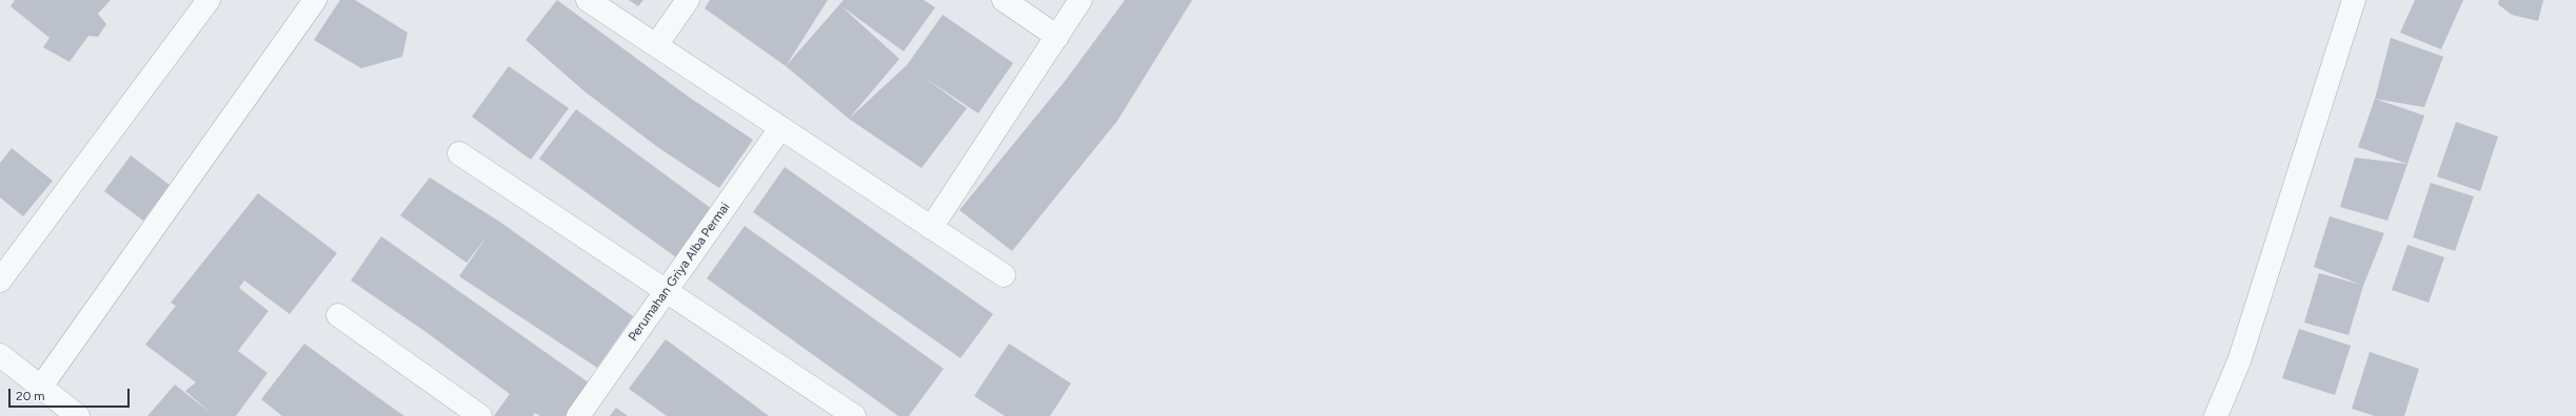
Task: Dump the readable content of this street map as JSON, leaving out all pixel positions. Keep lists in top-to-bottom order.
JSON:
{
  "streets": {
    "street": ["Perumahan Griya Alba Permai"]
  },
  "scale_bar": "20 m"
}
